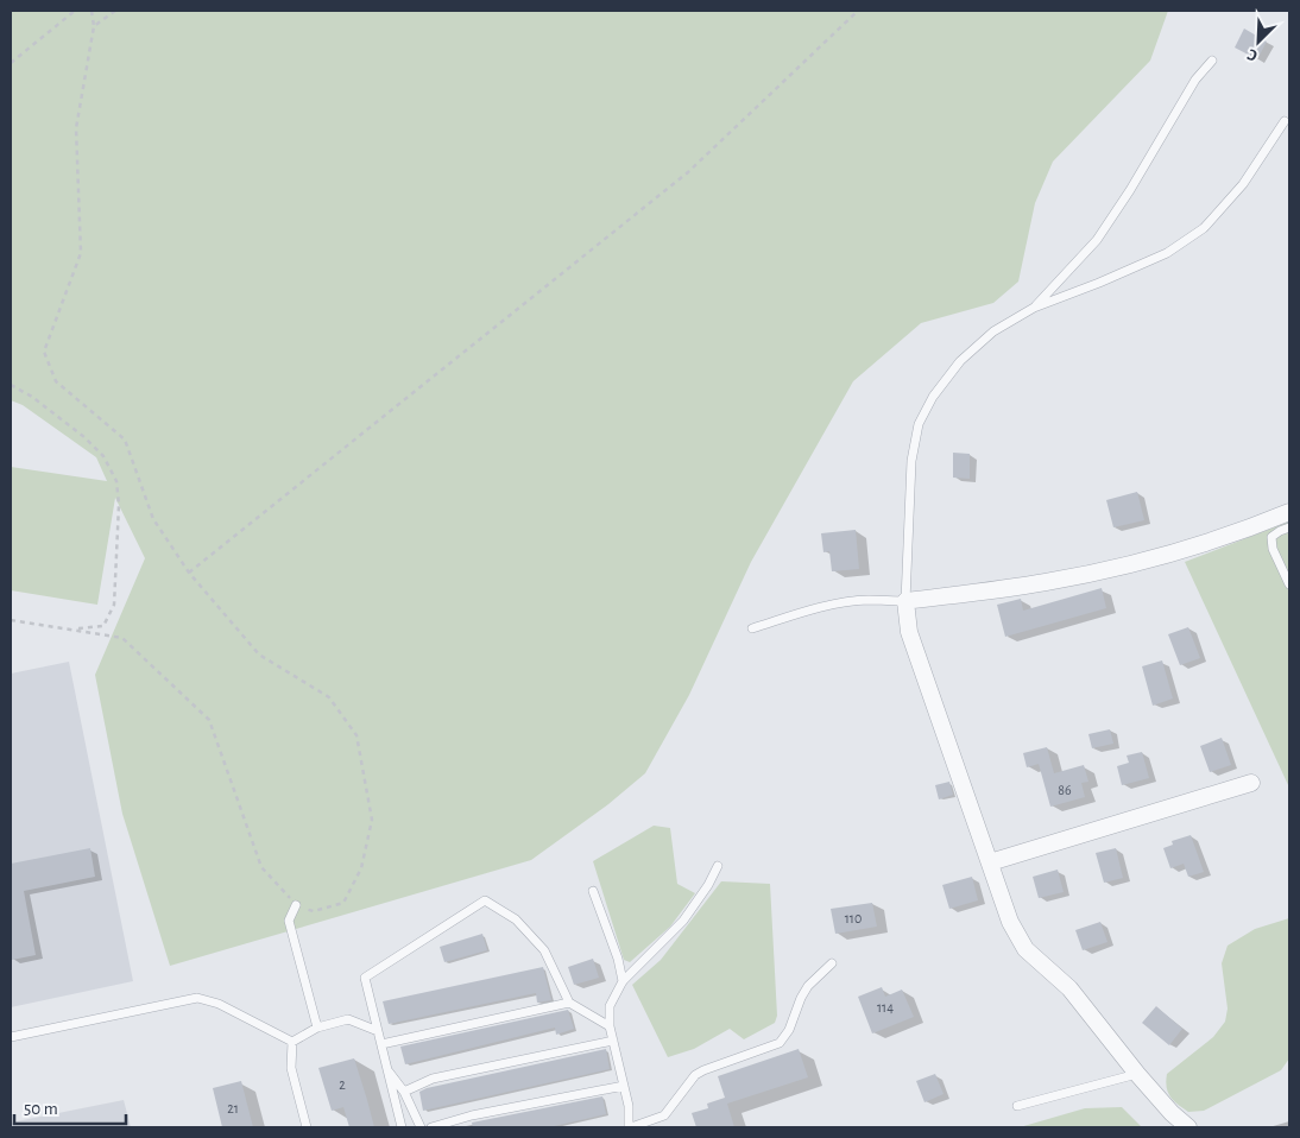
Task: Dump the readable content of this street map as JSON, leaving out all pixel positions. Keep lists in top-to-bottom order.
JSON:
{
  "house_numbers": [
    "86",
    "110",
    "114",
    "2",
    "21"
  ],
  "scale_bar": "50 m",
  "north": "bottom left"
}
